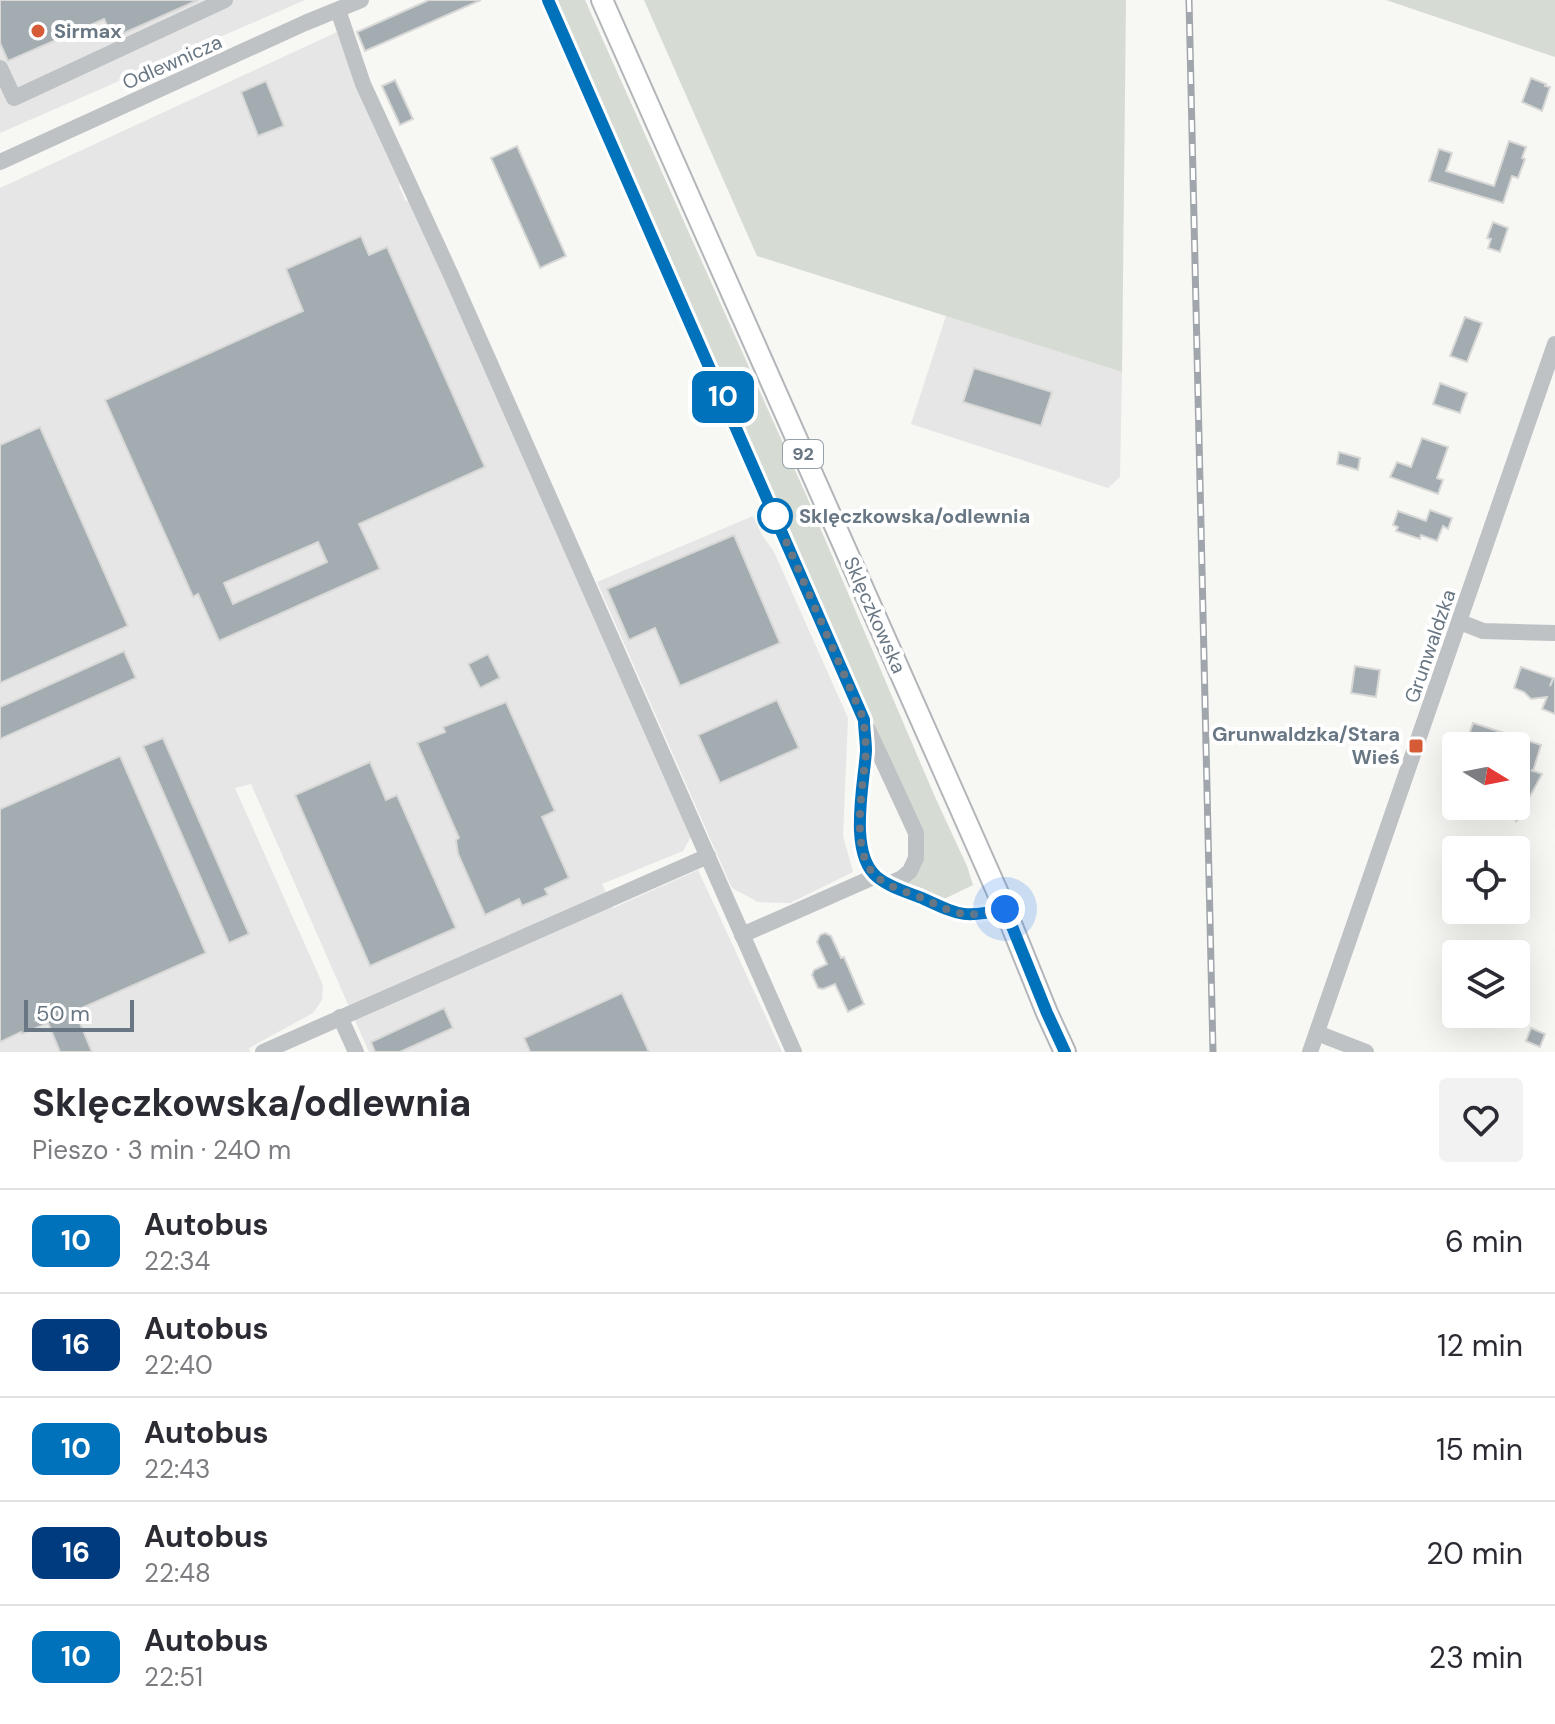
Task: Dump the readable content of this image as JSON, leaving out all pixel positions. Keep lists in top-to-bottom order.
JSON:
{
  "streets": {
    "main road": ["92", "Sklęczkowska"],
    "street": ["Odlewnicza", "Grunwaldzka"]
  },
  "places": {
    "other": ["Sirmax", "Sklęczkowska/odlewnia"],
    "transit": ["Grunwaldzka/Stara Wieś"]
  },
  "lines": ["bus line 10"],
  "scale_bar": "50 m",
  "north": "right",
  "page": {
    "on_map": "10",
    "scale": "50 m",
    "heading": ["Sklęczkowska/odlewnia", "Pieszo · 3 min · 240 m"],
    "list": [
      {
        "mark": "10",
        "name": "Autobus",
        "note": "22:34",
        "value": "6 min"
      },
      {
        "mark": "16",
        "name": "Autobus",
        "note": "22:40",
        "value": "12 min"
      },
      {
        "mark": "10",
        "name": "Autobus",
        "note": "22:43",
        "value": "15 min"
      },
      {
        "mark": "16",
        "name": "Autobus",
        "note": "22:48",
        "value": "20 min"
      },
      {
        "mark": "10",
        "name": "Autobus",
        "note": "22:51",
        "value": "23 min"
      }
    ]
  }
}
